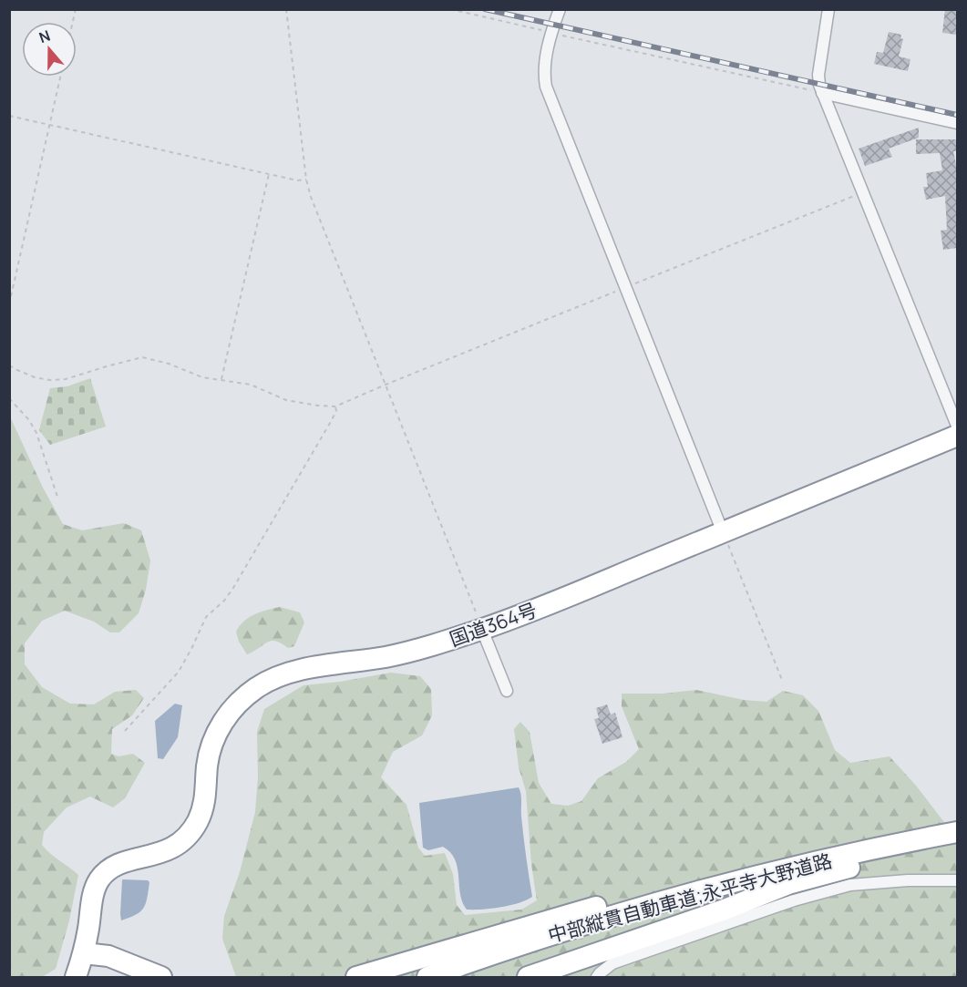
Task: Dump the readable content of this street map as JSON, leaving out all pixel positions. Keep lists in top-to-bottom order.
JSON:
{
  "streets": {
    "highway": ["国道364号", "中部縦貫自動車道;永平寺大野道路"]
  },
  "north": "top"
}
